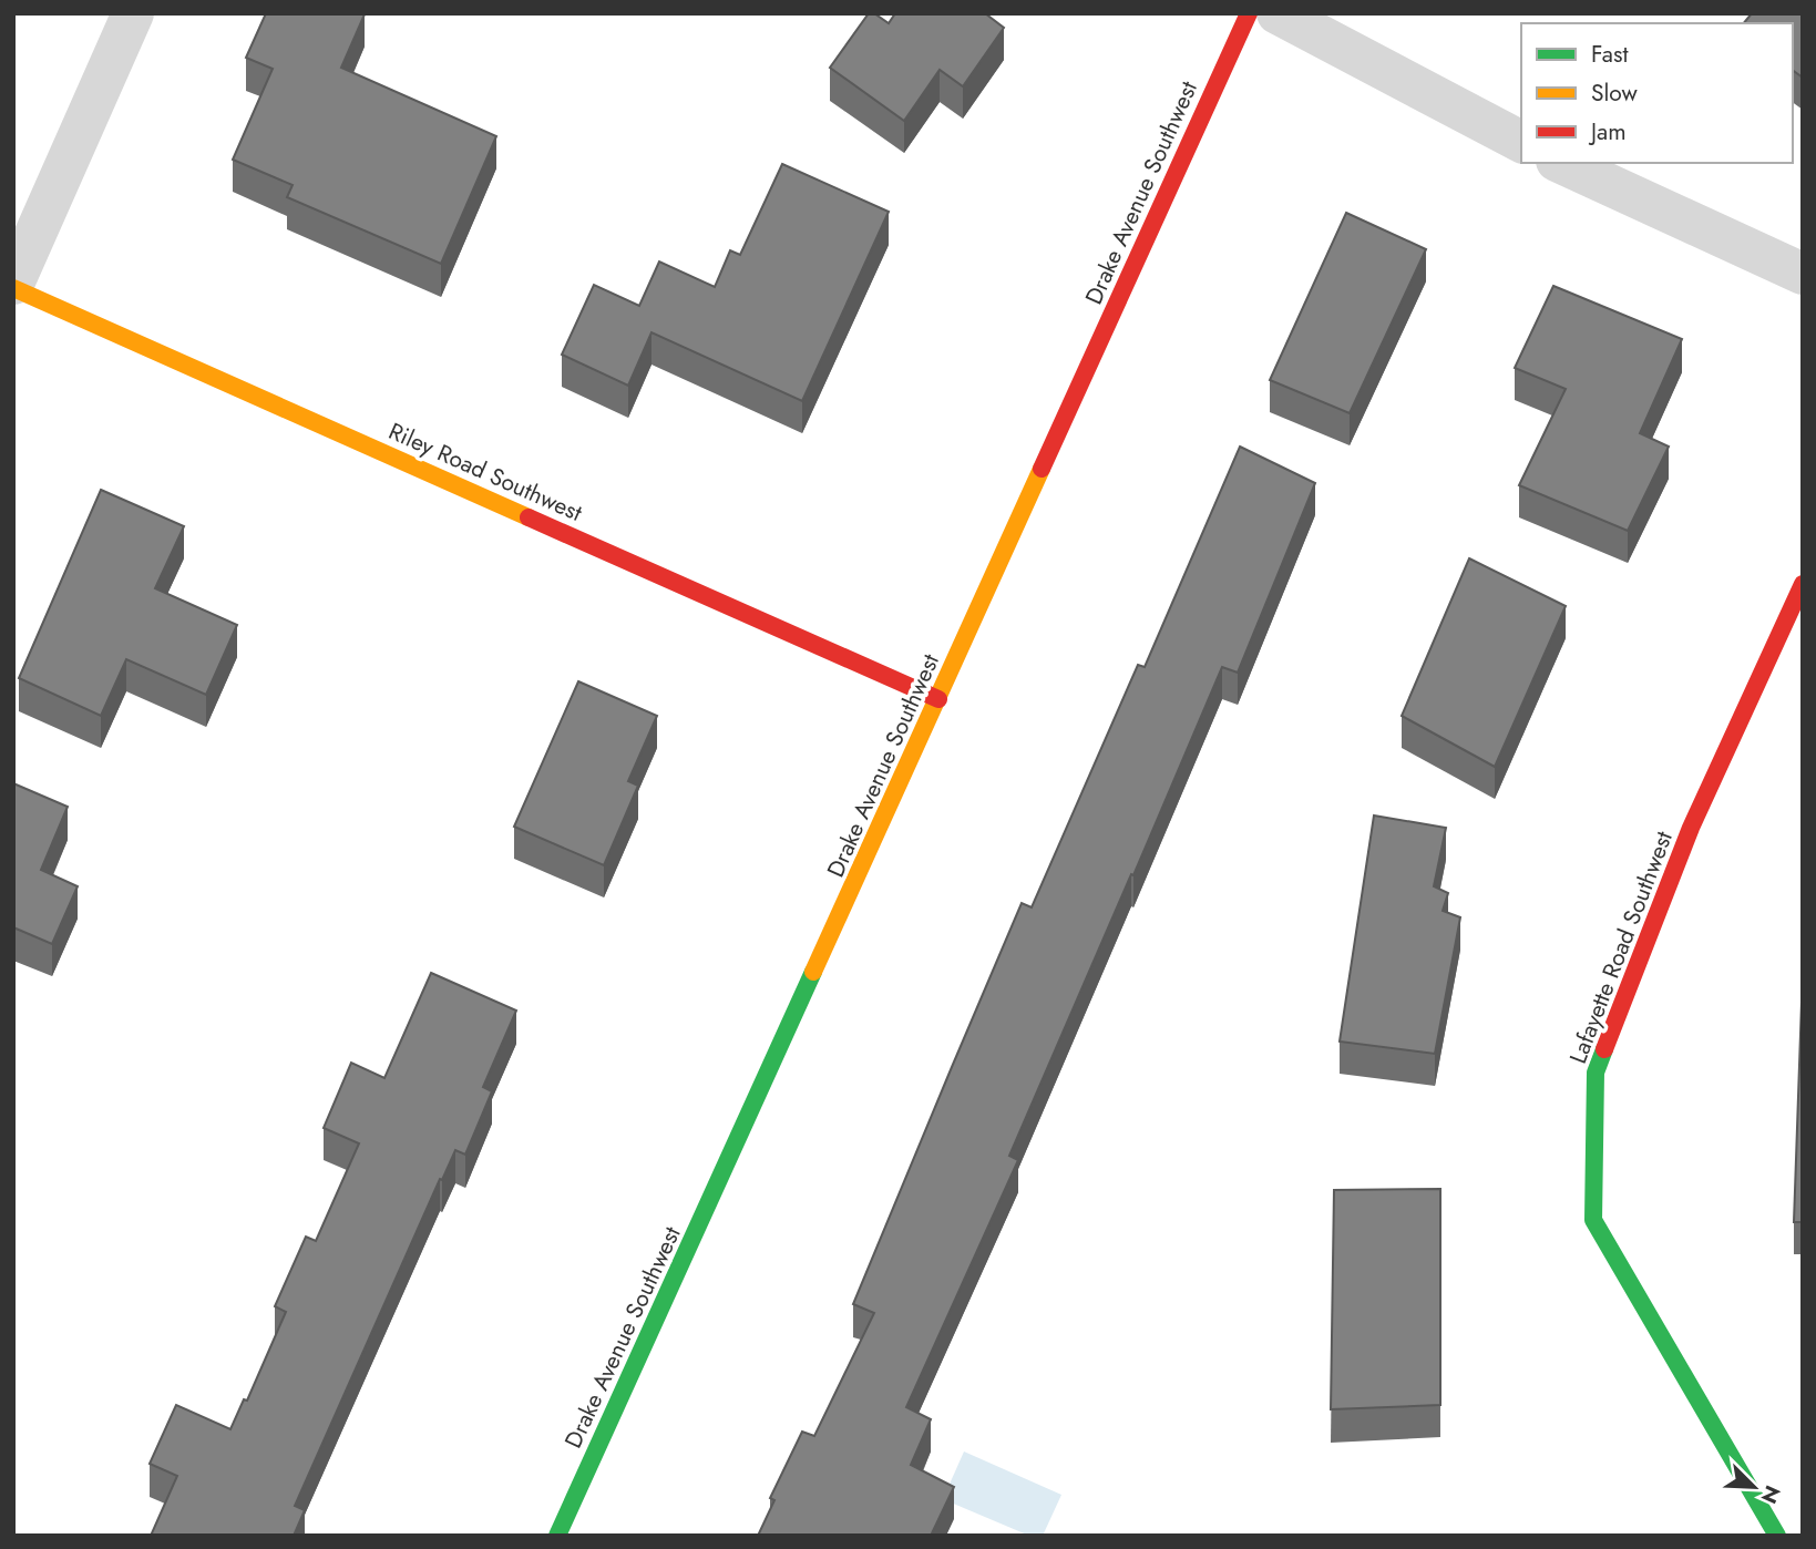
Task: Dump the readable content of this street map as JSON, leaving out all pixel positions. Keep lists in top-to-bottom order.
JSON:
{
  "streets": {
    "street": ["Drake Avenue Southwest", "Riley Road Southwest", "Lafayette Road Southwest"]
  },
  "crossings": [
    ["Drake Avenue Southwest", "Riley Road Southwest"]
  ],
  "legend": ["Fast", "Slow", "Jam"],
  "north": "bottom right"
}
